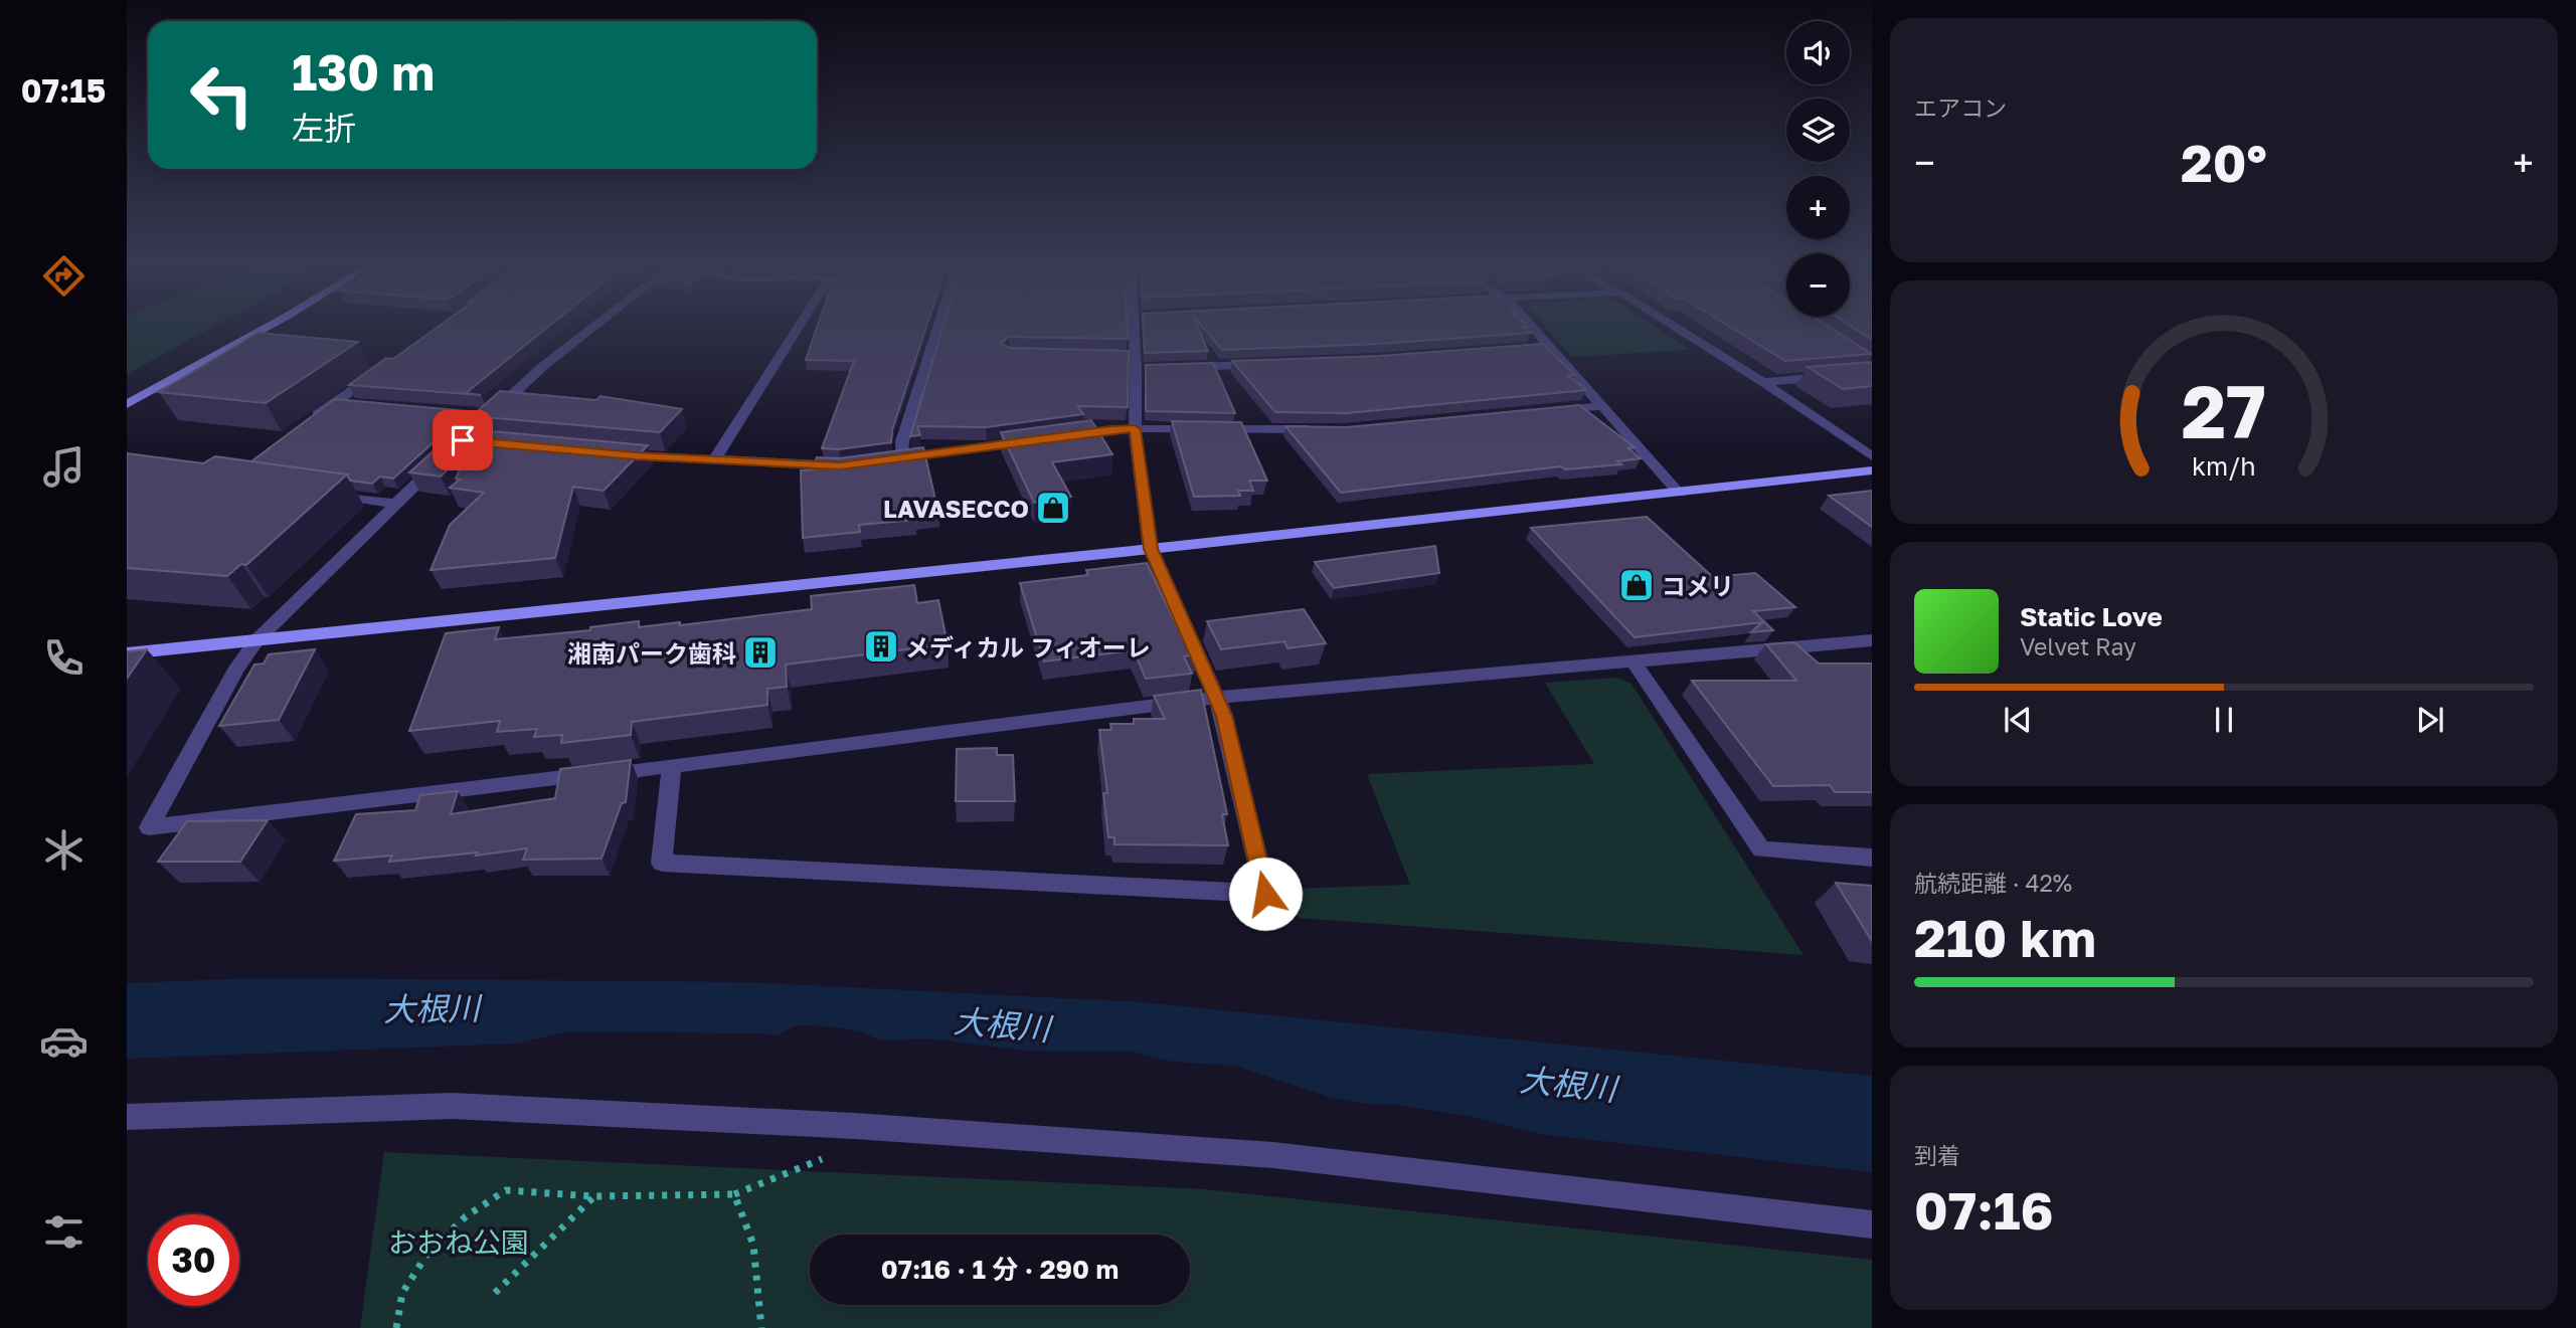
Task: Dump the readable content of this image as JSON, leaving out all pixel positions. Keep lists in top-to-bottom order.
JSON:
{
  "water": ["大根川"],
  "parks": ["おおね公園"],
  "places": {
    "shop": ["LAVASECCO", "コメリ"],
    "building": ["メディカル フィオーレ", "湘南パーク歯科"]
  },
  "page": {
    "tabs": "07:15",
    "tile": [
      "エアコン",
      ["航続距離 · 42%", "210 km"],
      ["到着", "07:16"]
    ],
    "map_buttons": ["+", "−"],
    "turn": ["130 m", "左折"],
    "heat": ["−", "20°", "+"],
    "song": ["Static Love", "Velvet Ray"],
    "limit": "30",
    "trip": "07:16 · 1 分 · 290 m",
    "gauge": ["27", "km/h"]
  }
}
